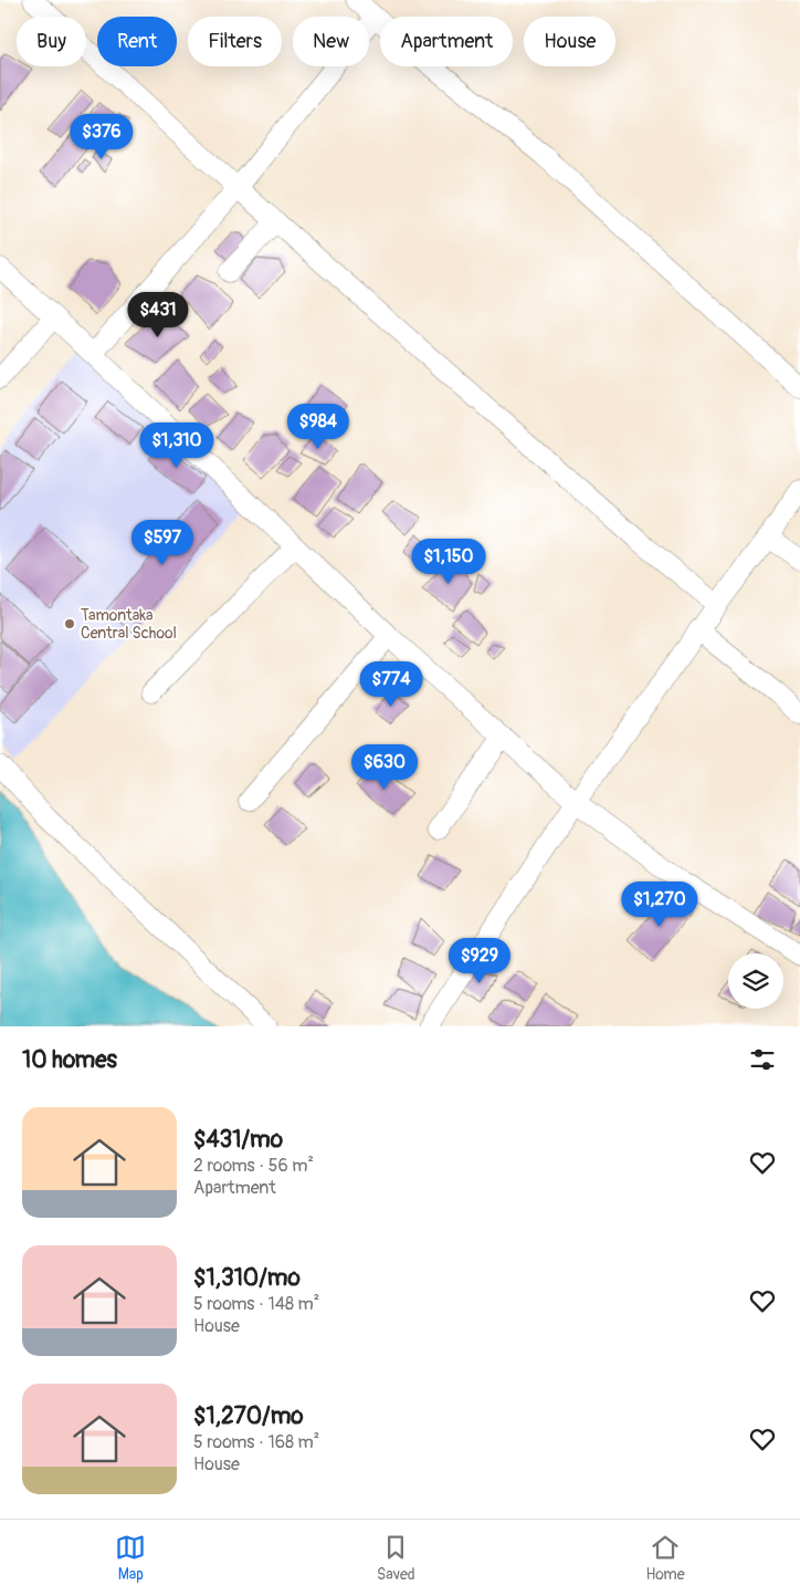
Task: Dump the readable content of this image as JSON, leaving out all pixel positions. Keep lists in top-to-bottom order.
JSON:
{
  "places": ["Tamontaka Central School"],
  "page": {
    "chip": [
      "Buy",
      "Rent",
      "Filters",
      "New",
      "Apartment",
      "House"
    ],
    "price": [
      "$376",
      "$431",
      "$984",
      "$1,310",
      "$597",
      "$1,150",
      "$774",
      "$630",
      "$1,270",
      "$929"
    ],
    "heading": "10 homes",
    "list": [
      {
        "name": "$431/mo",
        "note": "2 rooms · 56 m² · Apartment"
      },
      {
        "name": "$1,310/mo",
        "note": "5 rooms · 148 m² · House"
      },
      {
        "name": "$1,270/mo",
        "note": "5 rooms · 168 m² · House"
      }
    ],
    "tabs": ["Map", "Saved", "Home"]
  }
}
